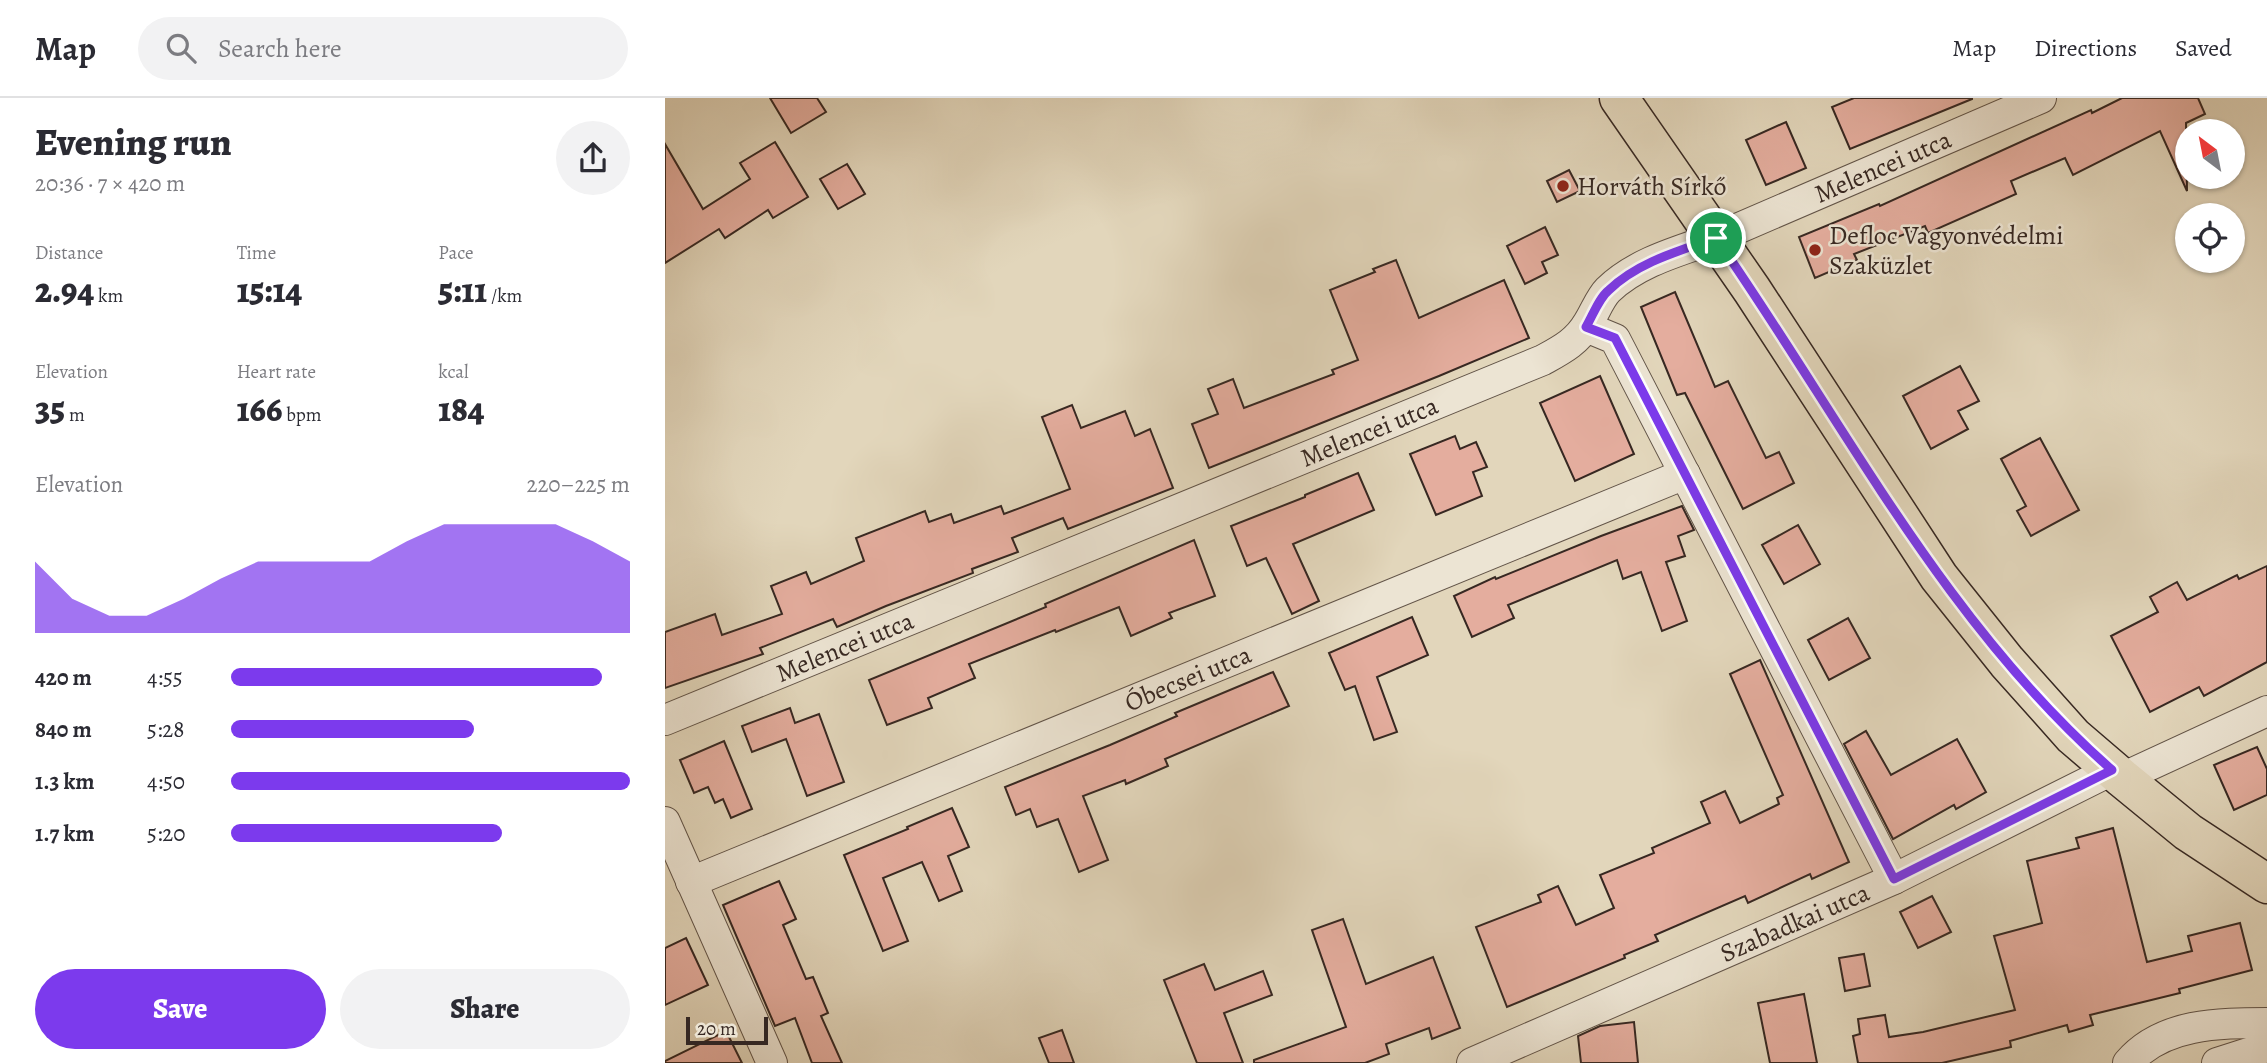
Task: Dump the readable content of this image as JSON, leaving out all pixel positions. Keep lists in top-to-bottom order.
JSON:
{
  "streets": {
    "street": ["Melencei utca", "Óbecsei utca", "Szabadkai utca"]
  },
  "places": ["Horváth Sírkő", "Defloc Vagyonvédelmi Szaküzlet"],
  "scale_bar": "20 m",
  "north": "top left",
  "page": {
    "header": "Map",
    "search": "Search here",
    "nav": ["Map", "Directions", "Saved"],
    "heading": ["Evening run", "20:36 · 7 × 420 m"],
    "stats": [
      ["Distance", "2.94 km"],
      ["Time", "15:14"],
      ["Pace", "5:11 /km"],
      ["Elevation", "35 m"],
      ["Heart rate", "166 bpm"],
      ["kcal", "184"]
    ],
    "chart": ["Elevation", "220–225 m"],
    "list": [
      {
        "name": "420 m",
        "note": "4:55"
      },
      {
        "name": "840 m",
        "note": "5:28"
      },
      {
        "name": "1.3 km",
        "note": "4:50"
      },
      {
        "name": "1.7 km",
        "note": "5:20"
      }
    ],
    "buttons": ["Save", "Share"],
    "scale": "20 m"
  }
}
